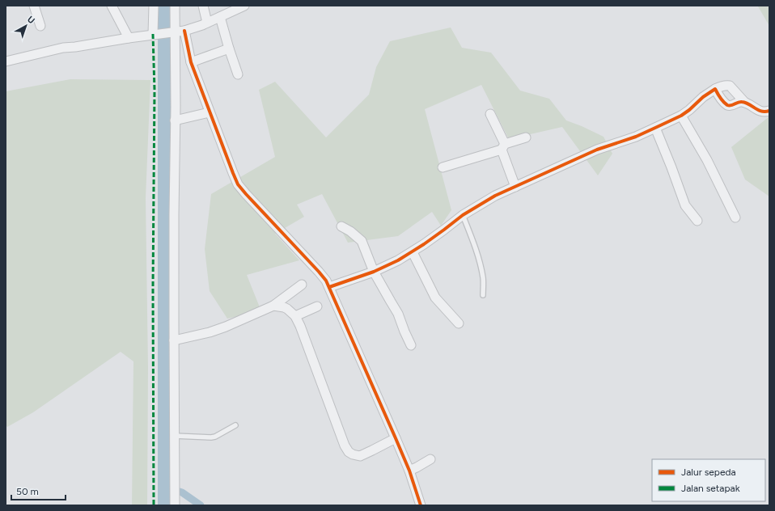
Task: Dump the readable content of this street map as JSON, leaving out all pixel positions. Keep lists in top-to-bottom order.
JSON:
{
  "legend": ["Jalur sepeda", "Jalan setapak"],
  "scale_bar": "50 m",
  "north": "top right"
}
